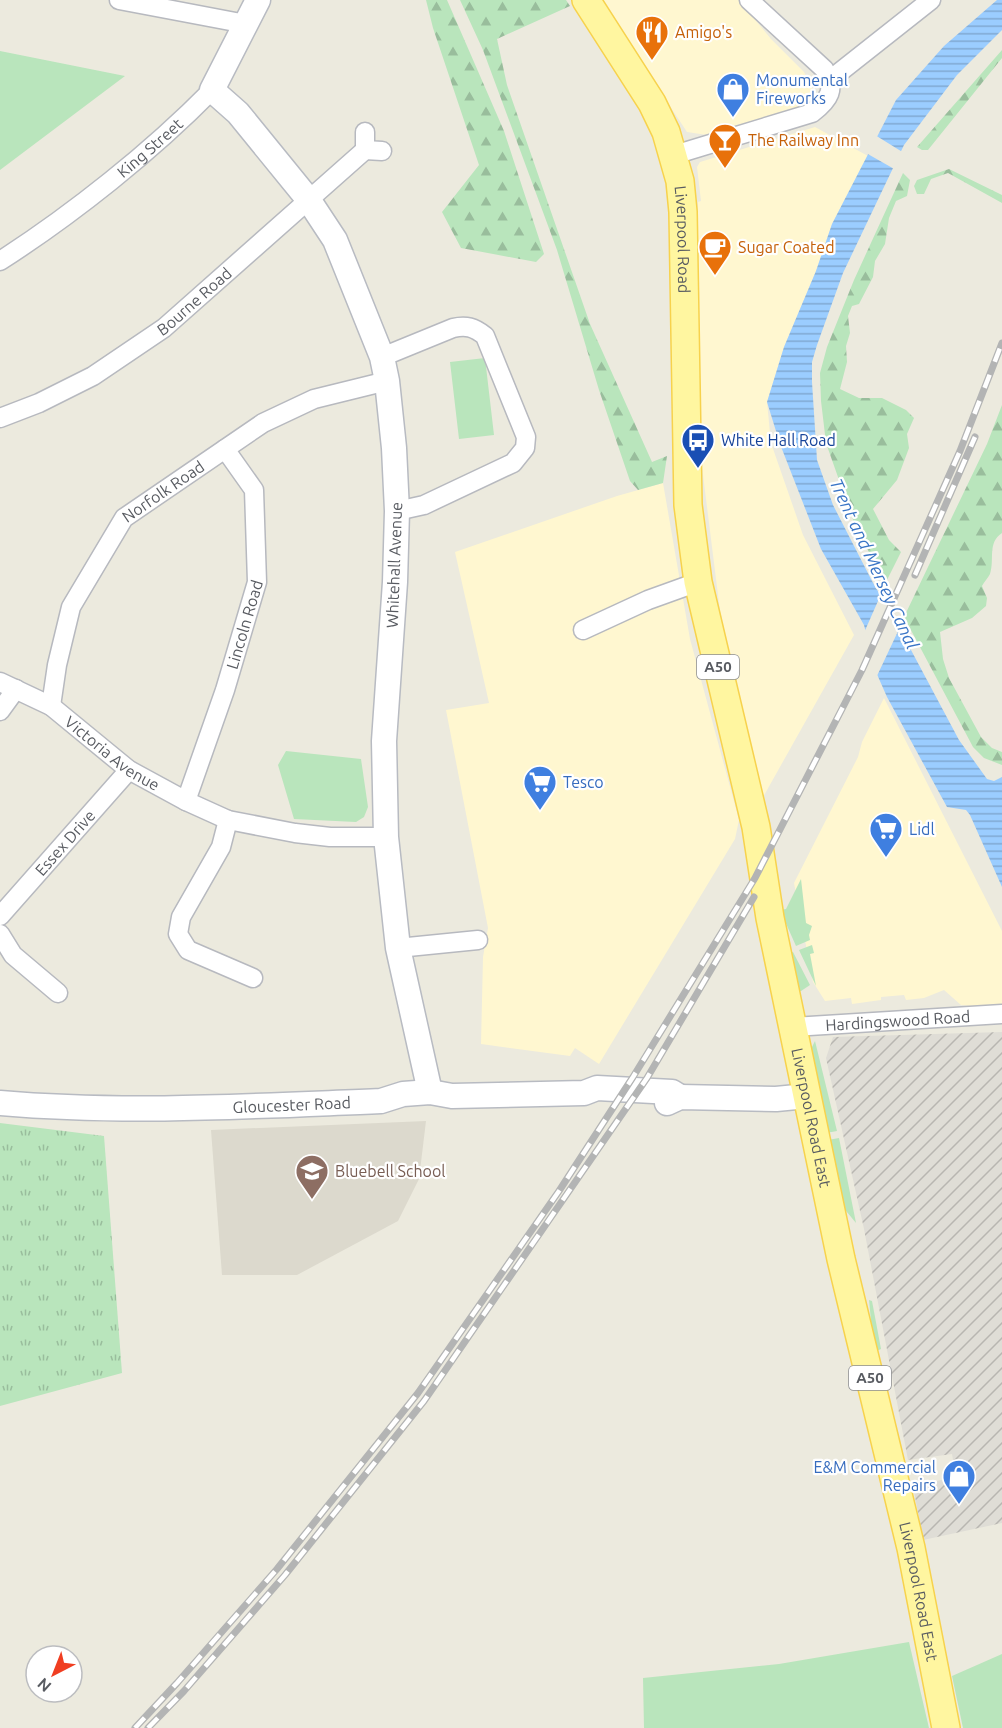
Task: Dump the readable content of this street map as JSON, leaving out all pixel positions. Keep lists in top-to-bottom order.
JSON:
{
  "streets": {
    "main road": ["Liverpool Road", "A50", "Liverpool Road East"],
    "street": [
      "King Street",
      "Bourne Road",
      "Norfolk Road",
      "Whitehall Avenue",
      "Lincoln Road",
      "Victoria Avenue",
      "Essex Drive",
      "Hardingswood Road",
      "Gloucester Road"
    ]
  },
  "crossings": [
    ["King Street", "Whitehall Avenue"],
    ["Liverpool Road", "Liverpool Road East"],
    ["Bourne Road", "Whitehall Avenue"],
    ["Norfolk Road", "Whitehall Avenue"],
    ["Norfolk Road", "Lincoln Road"],
    ["Norfolk Road", "Victoria Avenue"],
    ["Whitehall Avenue", "Victoria Avenue"],
    ["Whitehall Avenue", "Gloucester Road"],
    ["Lincoln Road", "Victoria Avenue"],
    ["Victoria Avenue", "Essex Drive"],
    ["Hardingswood Road", "Liverpool Road East"],
    ["Gloucester Road", "Liverpool Road East"]
  ],
  "water": ["Trent and Mersey Canal"],
  "places": {
    "restaurant": ["Amigo's"],
    "shop": ["Monumental Fireworks", "E&M Commercial Repairs"],
    "bar": ["The Railway Inn"],
    "cafe": ["Sugar Coated"],
    "bus stop": ["White Hall Road"],
    "supermarket": ["Tesco", "Lidl"],
    "school or university": ["Bluebell School"]
  },
  "north": "bottom left"
}
